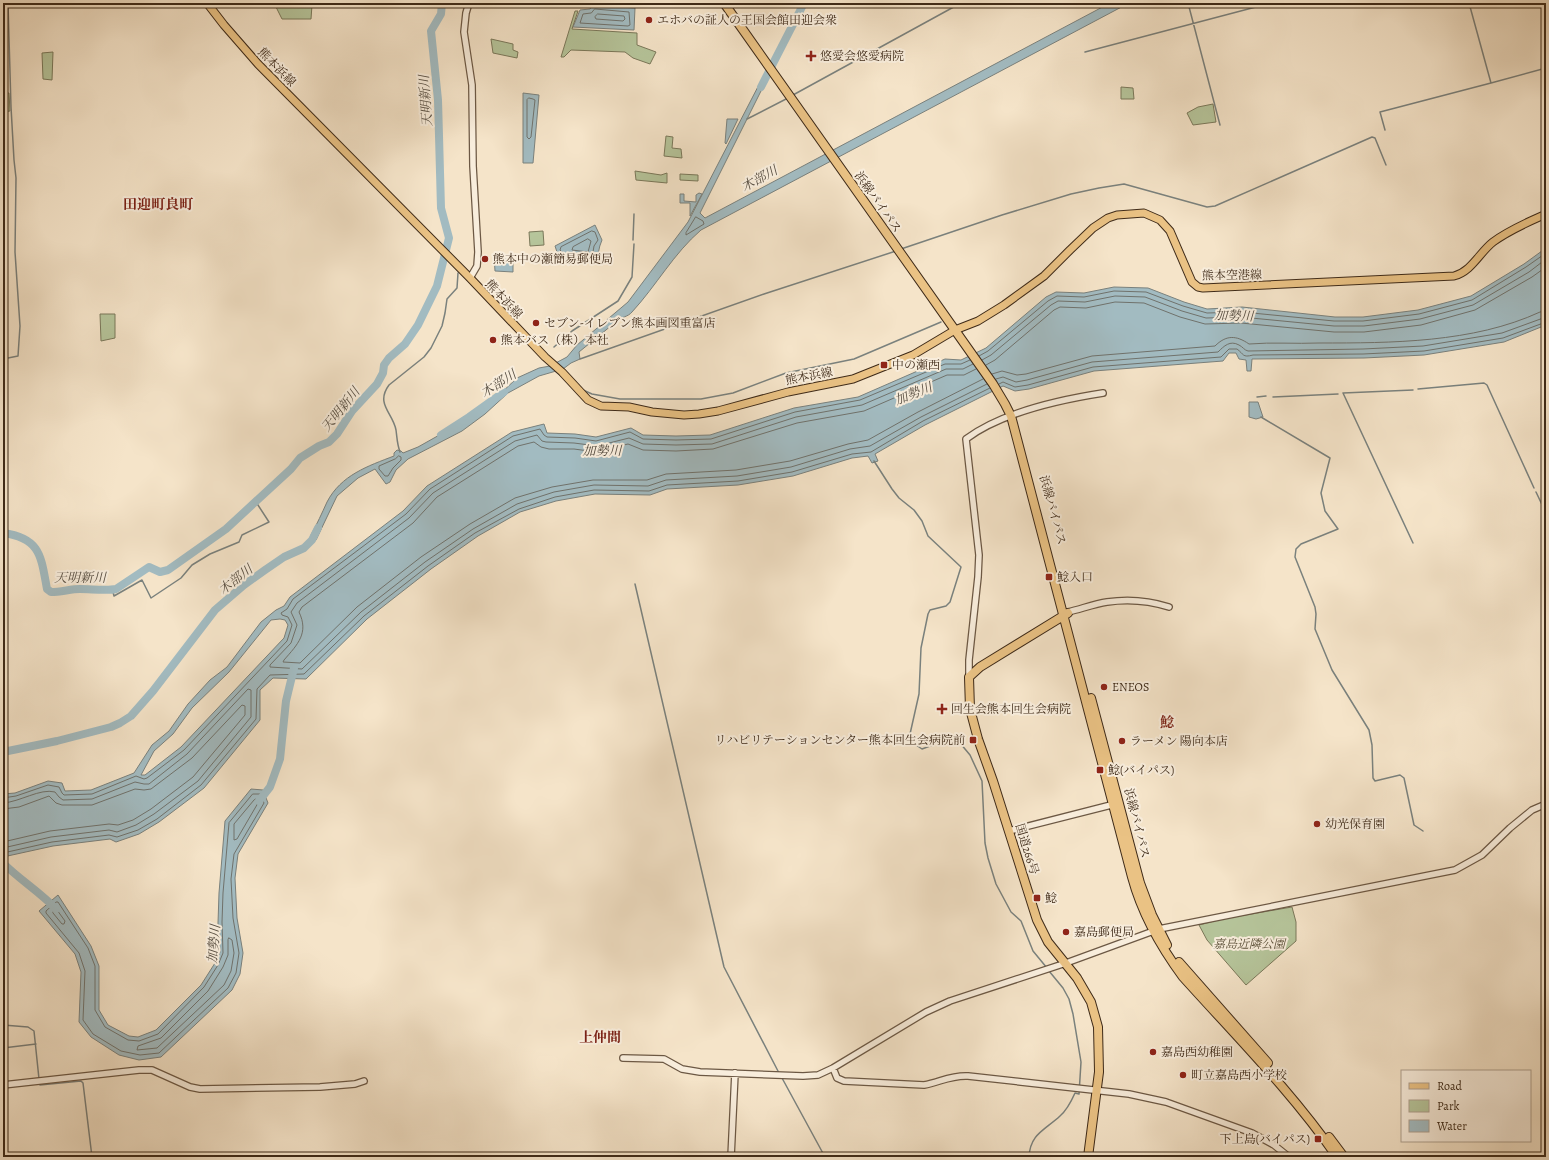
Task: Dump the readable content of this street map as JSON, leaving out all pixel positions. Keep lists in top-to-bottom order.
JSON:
{
  "streets": {
    "highway": ["浜線バイパス", "国道266号"],
    "main road": ["熊本浜線", "熊本空港線"]
  },
  "crossings": [
    ["熊本浜線", "浜線バイパス"],
    ["熊本浜線", "熊本空港線"],
    ["浜線バイパス", "熊本空港線"]
  ],
  "districts": ["田迎町良町", "鯰", "上仲間"],
  "water": ["天明新川", "木部川", "加勢川"],
  "parks": ["嘉島近隣公園"],
  "places": {
    "other": [
      "エホバの証人の王国会館田迎会衆",
      "熊本中の瀬簡易郵便局",
      "セブン-イレブン熊本画図重富店",
      "熊本バス（株）本社",
      "ENEOS",
      "ラーメン 陽向本店",
      "幼光保育園",
      "嘉島郵便局",
      "嘉島西幼稚園",
      "町立嘉島西小学校"
    ],
    "health": ["悠愛会悠愛病院", "回生会熊本回生会病院"],
    "transit": [
      "中の瀬西",
      "鯰入口",
      "リハビリテーションセンター熊本回生会病院前",
      "鯰(バイパス)",
      "鯰",
      "下上島(バイパス)"
    ]
  },
  "legend": ["Road", "Park", "Water"]
}
